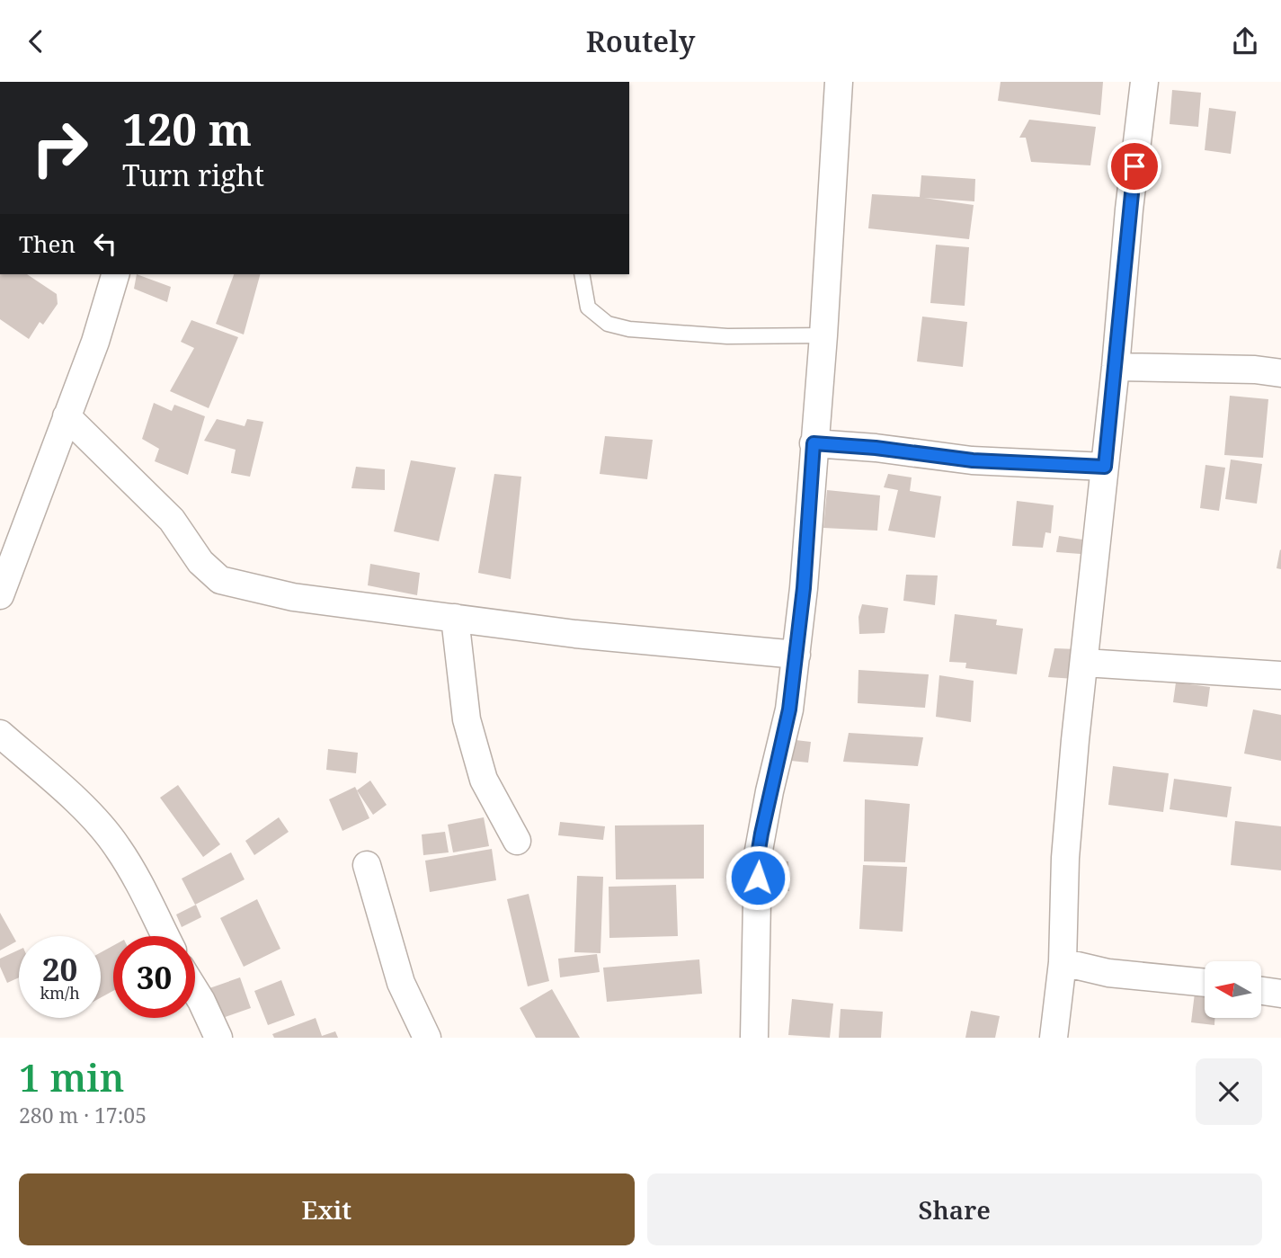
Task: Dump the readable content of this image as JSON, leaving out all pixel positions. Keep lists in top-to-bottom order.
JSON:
{
  "north": "left",
  "page": {
    "header": "Routely",
    "turn": ["120 m", "Turn right"],
    "then": "Then",
    "speed": "20 km/h",
    "limit": "30",
    "heading": ["1 min", "280 m · 17:05"],
    "buttons": ["Exit", "Share"]
  }
}
